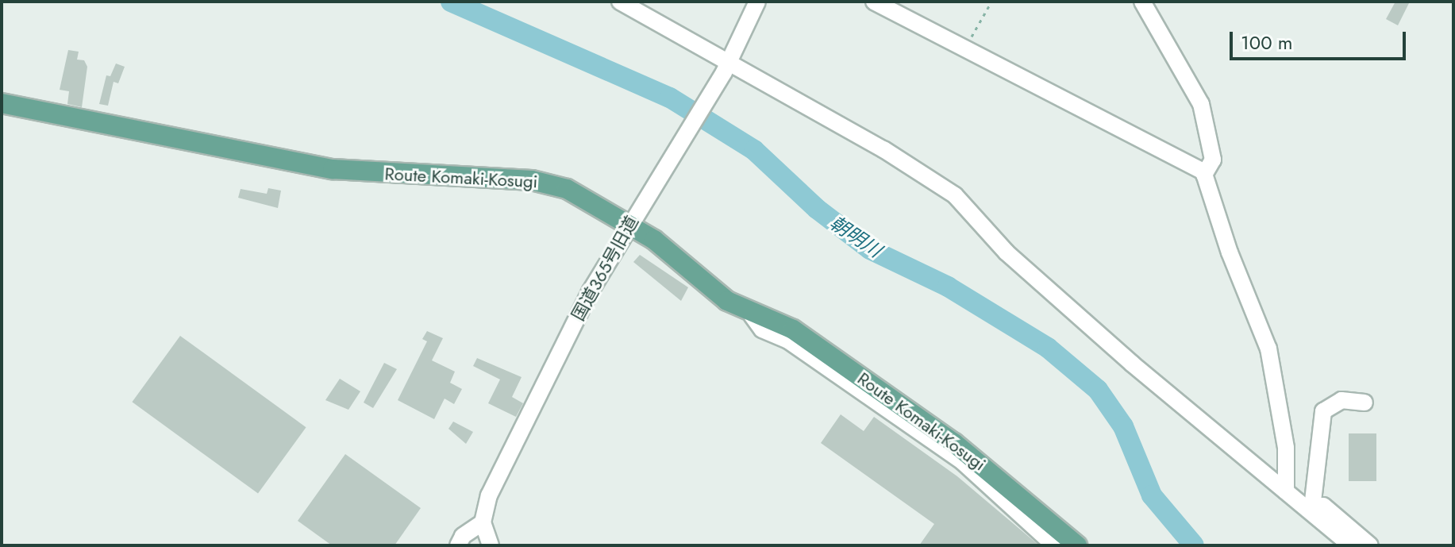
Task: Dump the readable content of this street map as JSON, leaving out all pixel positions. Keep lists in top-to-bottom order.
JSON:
{
  "streets": {
    "main road": ["Route Komaki-Kosugi"],
    "street": ["国道365号旧道"]
  },
  "crossings": [
    ["Route Komaki-Kosugi", "国道365号旧道"]
  ],
  "water": ["朝明川"],
  "scale_bar": "100 m"
}
